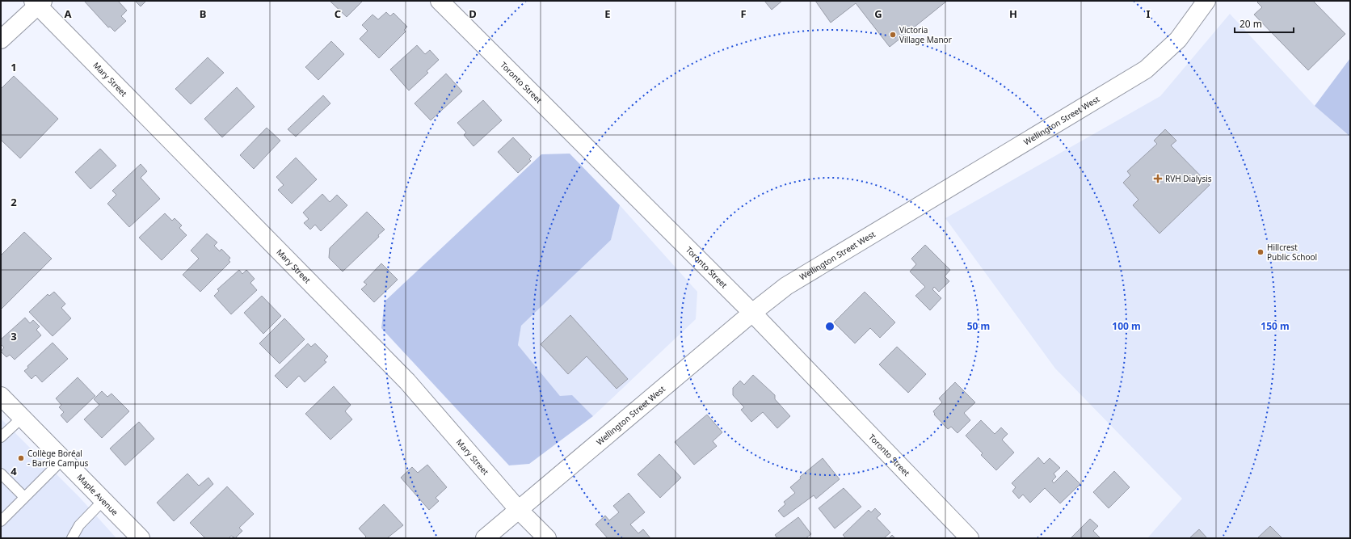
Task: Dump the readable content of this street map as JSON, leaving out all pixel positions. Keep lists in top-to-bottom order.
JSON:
{
  "streets": {
    "street": [
      "Mary Street",
      "Toronto Street",
      "Wellington Street West",
      "Maple Avenue"
    ]
  },
  "crossings": [
    ["Mary Street", "Wellington Street West"],
    ["Toronto Street", "Wellington Street West"]
  ],
  "places": {
    "other": ["Victoria Village Manor", "Hillcrest Public School", "Collège Boréal - Barrie Campus"],
    "health": ["RVH Dialysis"]
  },
  "scale_bar": "20 m",
  "grid": {
    "columns": [
      "A",
      "B",
      "C",
      "D",
      "E",
      "F",
      "G",
      "H",
      "I"
    ],
    "rows": [
      "1",
      "2",
      "3",
      "4"
    ]
  },
  "rings": ["50 m", "100 m", "150 m"]
}
